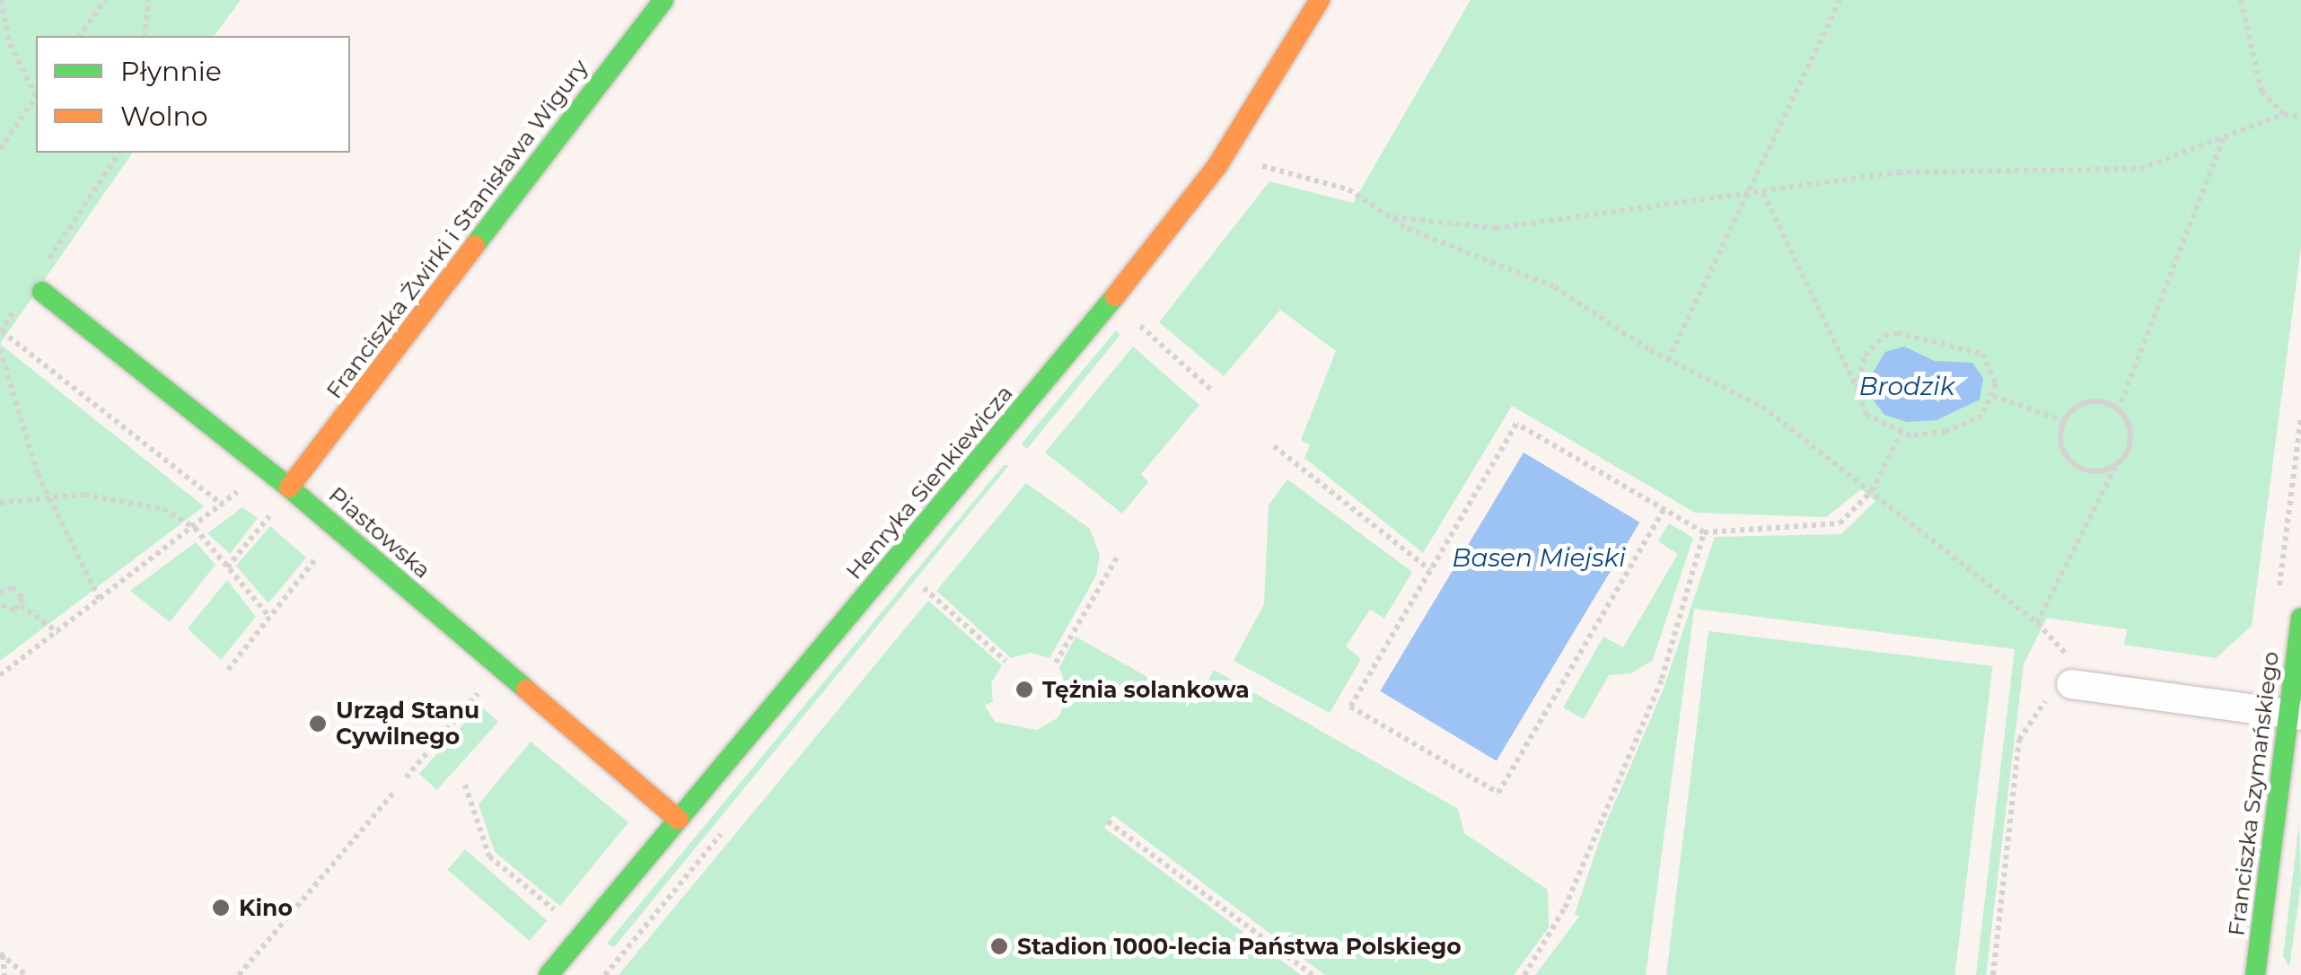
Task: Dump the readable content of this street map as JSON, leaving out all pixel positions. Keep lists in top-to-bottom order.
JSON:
{
  "streets": {
    "street": [
      "Franciszka Żwirki i Stanisława Wigury",
      "Henryka Sienkiewicza",
      "Piastowska",
      "Franciszka Szymańskiego"
    ]
  },
  "crossings": [
    ["Franciszka Żwirki i Stanisława Wigury", "Piastowska"],
    ["Henryka Sienkiewicza", "Piastowska"]
  ],
  "water": ["Brodzik", "Basen Miejski"],
  "places": [
    "Tężnia solankowa",
    "Urząd Stanu Cywilnego",
    "Kino",
    "Stadion 1000-lecia Państwa Polskiego"
  ],
  "legend": ["Płynnie", "Wolno"]
}
